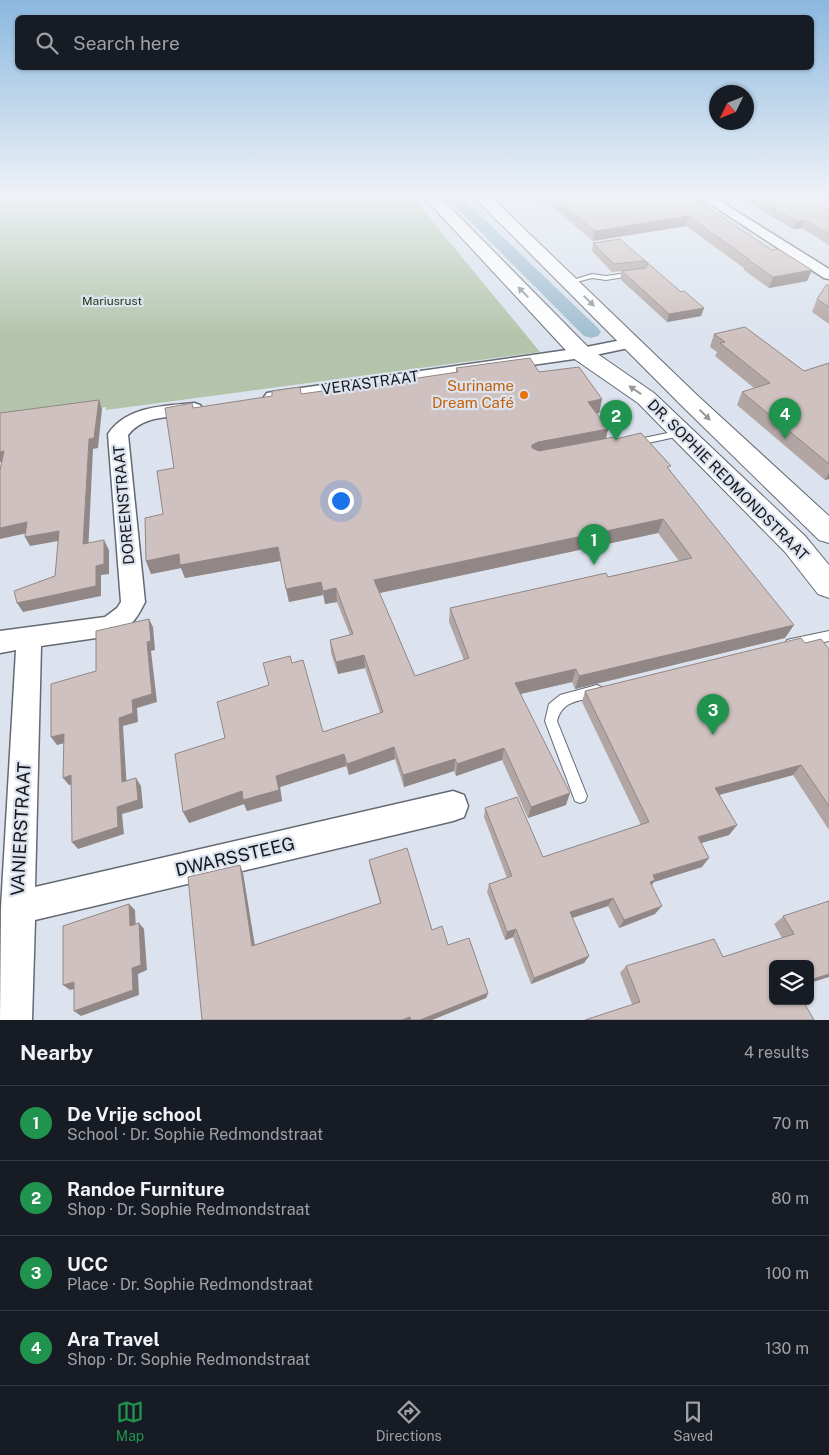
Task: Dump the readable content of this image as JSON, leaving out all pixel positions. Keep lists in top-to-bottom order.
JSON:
{
  "streets": {
    "street": [
      "VERASTRAAT",
      "DR. SOPHIE REDMONDSTRAAT",
      "DOREENSTRAAT",
      "VANIERSTRAAT",
      "DWARSSTEEG"
    ]
  },
  "crossings": [
    ["VERASTRAAT", "DR. SOPHIE REDMONDSTRAAT"],
    ["DOREENSTRAAT", "VANIERSTRAAT"],
    ["VANIERSTRAAT", "DWARSSTEEG"]
  ],
  "parks": ["Mariusrust"],
  "places": ["Suriname Dream Café"],
  "north": "bottom left",
  "page": {
    "search": "Search here",
    "pins": [
      "4",
      "2",
      "1",
      "3"
    ],
    "heading": ["Nearby", "4 results"],
    "list": [
      {
        "mark": "1",
        "name": "De Vrije school",
        "note": "School · Dr. Sophie Redmondstraat",
        "value": "70 m"
      },
      {
        "mark": "2",
        "name": "Randoe Furniture",
        "note": "Shop · Dr. Sophie Redmondstraat",
        "value": "80 m"
      },
      {
        "mark": "3",
        "name": "UCC",
        "note": "Place · Dr. Sophie Redmondstraat",
        "value": "100 m"
      },
      {
        "mark": "4",
        "name": "Ara Travel",
        "note": "Shop · Dr. Sophie Redmondstraat",
        "value": "130 m"
      }
    ],
    "nav": ["Map", "Directions", "Saved"]
  }
}
